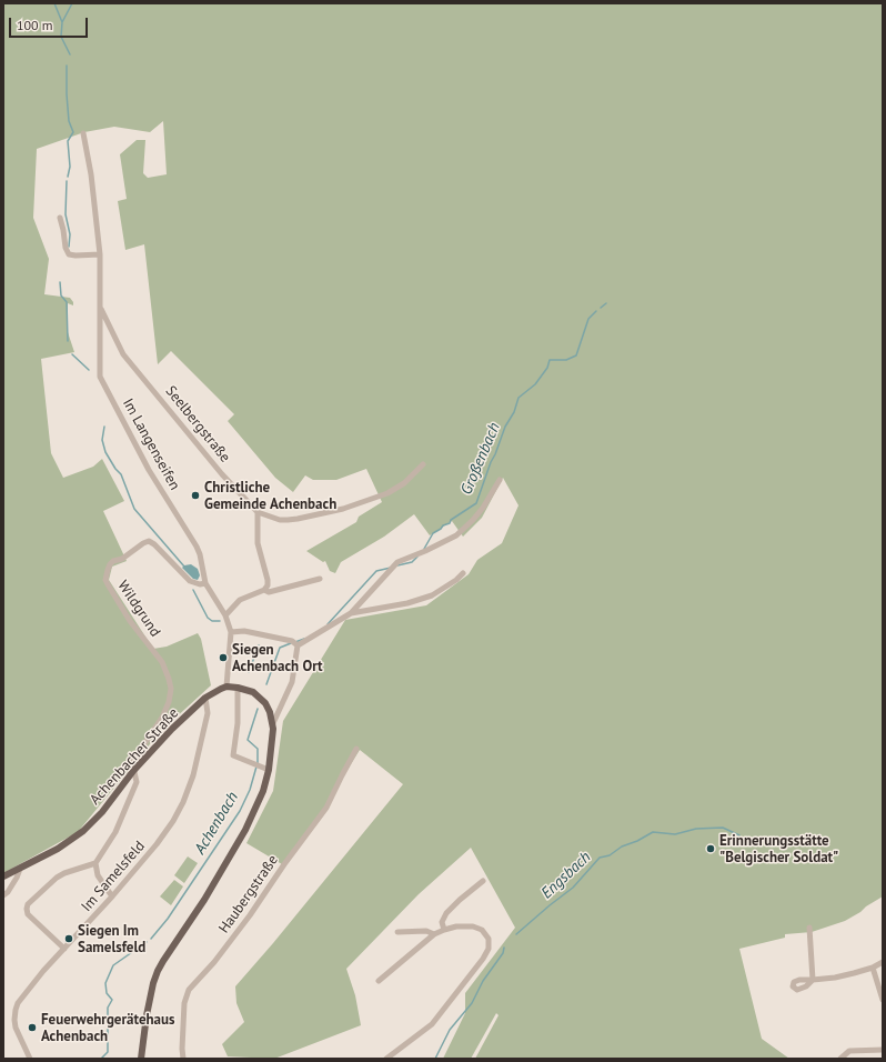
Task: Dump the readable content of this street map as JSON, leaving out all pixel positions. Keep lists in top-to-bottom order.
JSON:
{
  "streets": {
    "main road": ["Achenbacher Straße"],
    "street": [
      "Seelbergstraße",
      "Im Langenseifen",
      "Wildgrund",
      "Im Samelsfeld",
      "Haubergstraße"
    ]
  },
  "crossings": [
    ["Seelbergstraße", "Im Langenseifen"],
    ["Im Langenseifen", "Wildgrund"],
    ["Im Langenseifen", "Achenbacher Straße"],
    ["Wildgrund", "Achenbacher Straße"],
    ["Achenbacher Straße", "Im Samelsfeld"]
  ],
  "water": ["Großenbach", "Achenbach", "Engsbach"],
  "places": [
    "Christliche Gemeinde Achenbach",
    "Siegen Achenbach Ort",
    "Erinnerungsstätte \"Belgischer Soldat\"",
    "Siegen Im Samelsfeld",
    "Feuerwehrgerätehaus Achenbach"
  ],
  "scale_bar": "100 m"
}
